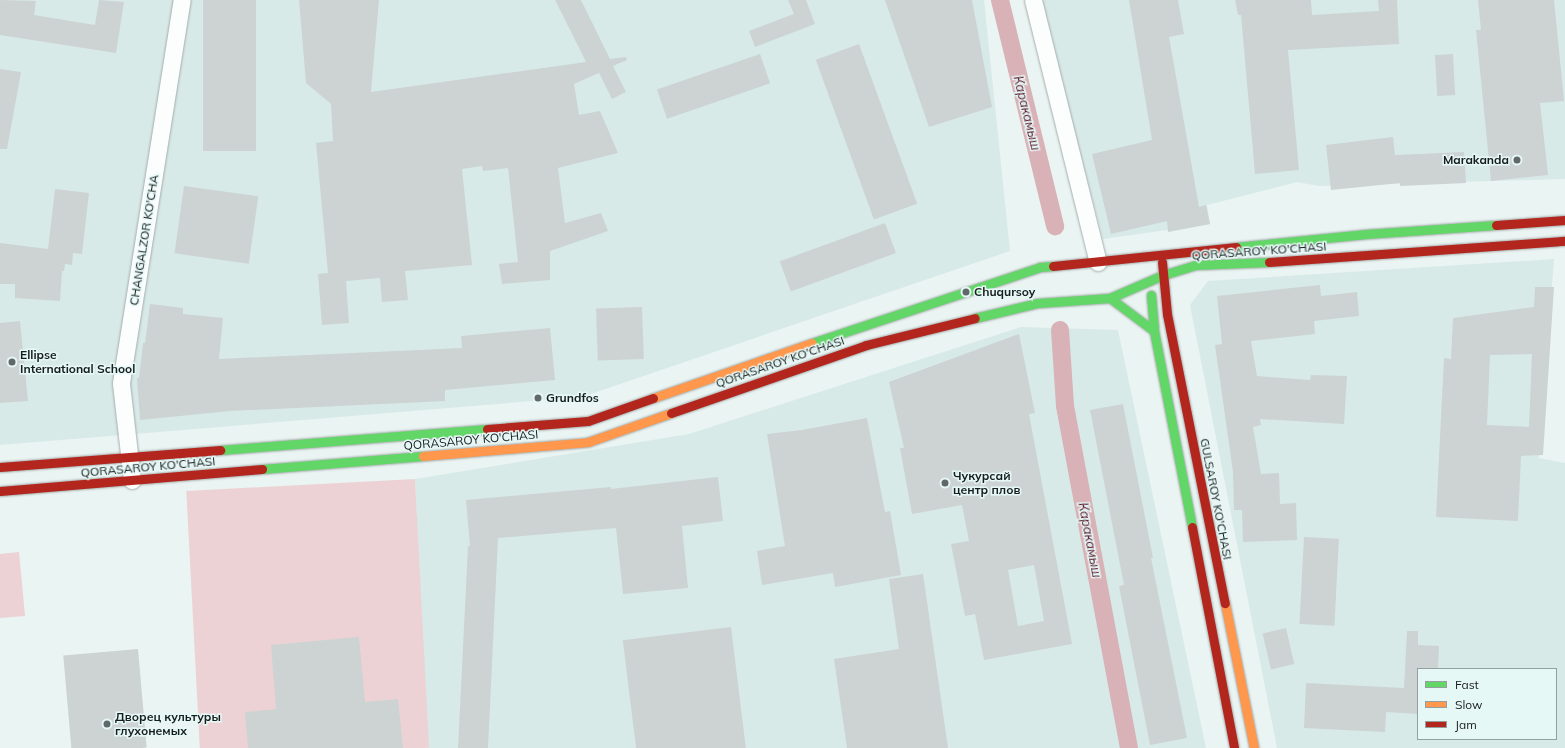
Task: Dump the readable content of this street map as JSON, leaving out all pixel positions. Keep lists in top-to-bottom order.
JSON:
{
  "streets": {
    "main road": ["QORASAROY KO'CHASI", "GULSAROY KO'CHASI"],
    "street": ["CHANGALZOR KO'CHA"]
  },
  "crossings": [
    ["CHANGALZOR KO'CHA", "QORASAROY KO'CHASI"],
    ["QORASAROY KO'CHASI", "GULSAROY KO'CHASI"]
  ],
  "water": ["Каракамыш"],
  "places": [
    "Marakanda",
    "Chuqursoy",
    "Ellipse International School",
    "Grundfos",
    "Чукурсай центр плов",
    "Дворец культуры глухонемых"
  ],
  "legend": ["Fast", "Slow", "Jam"]
}
